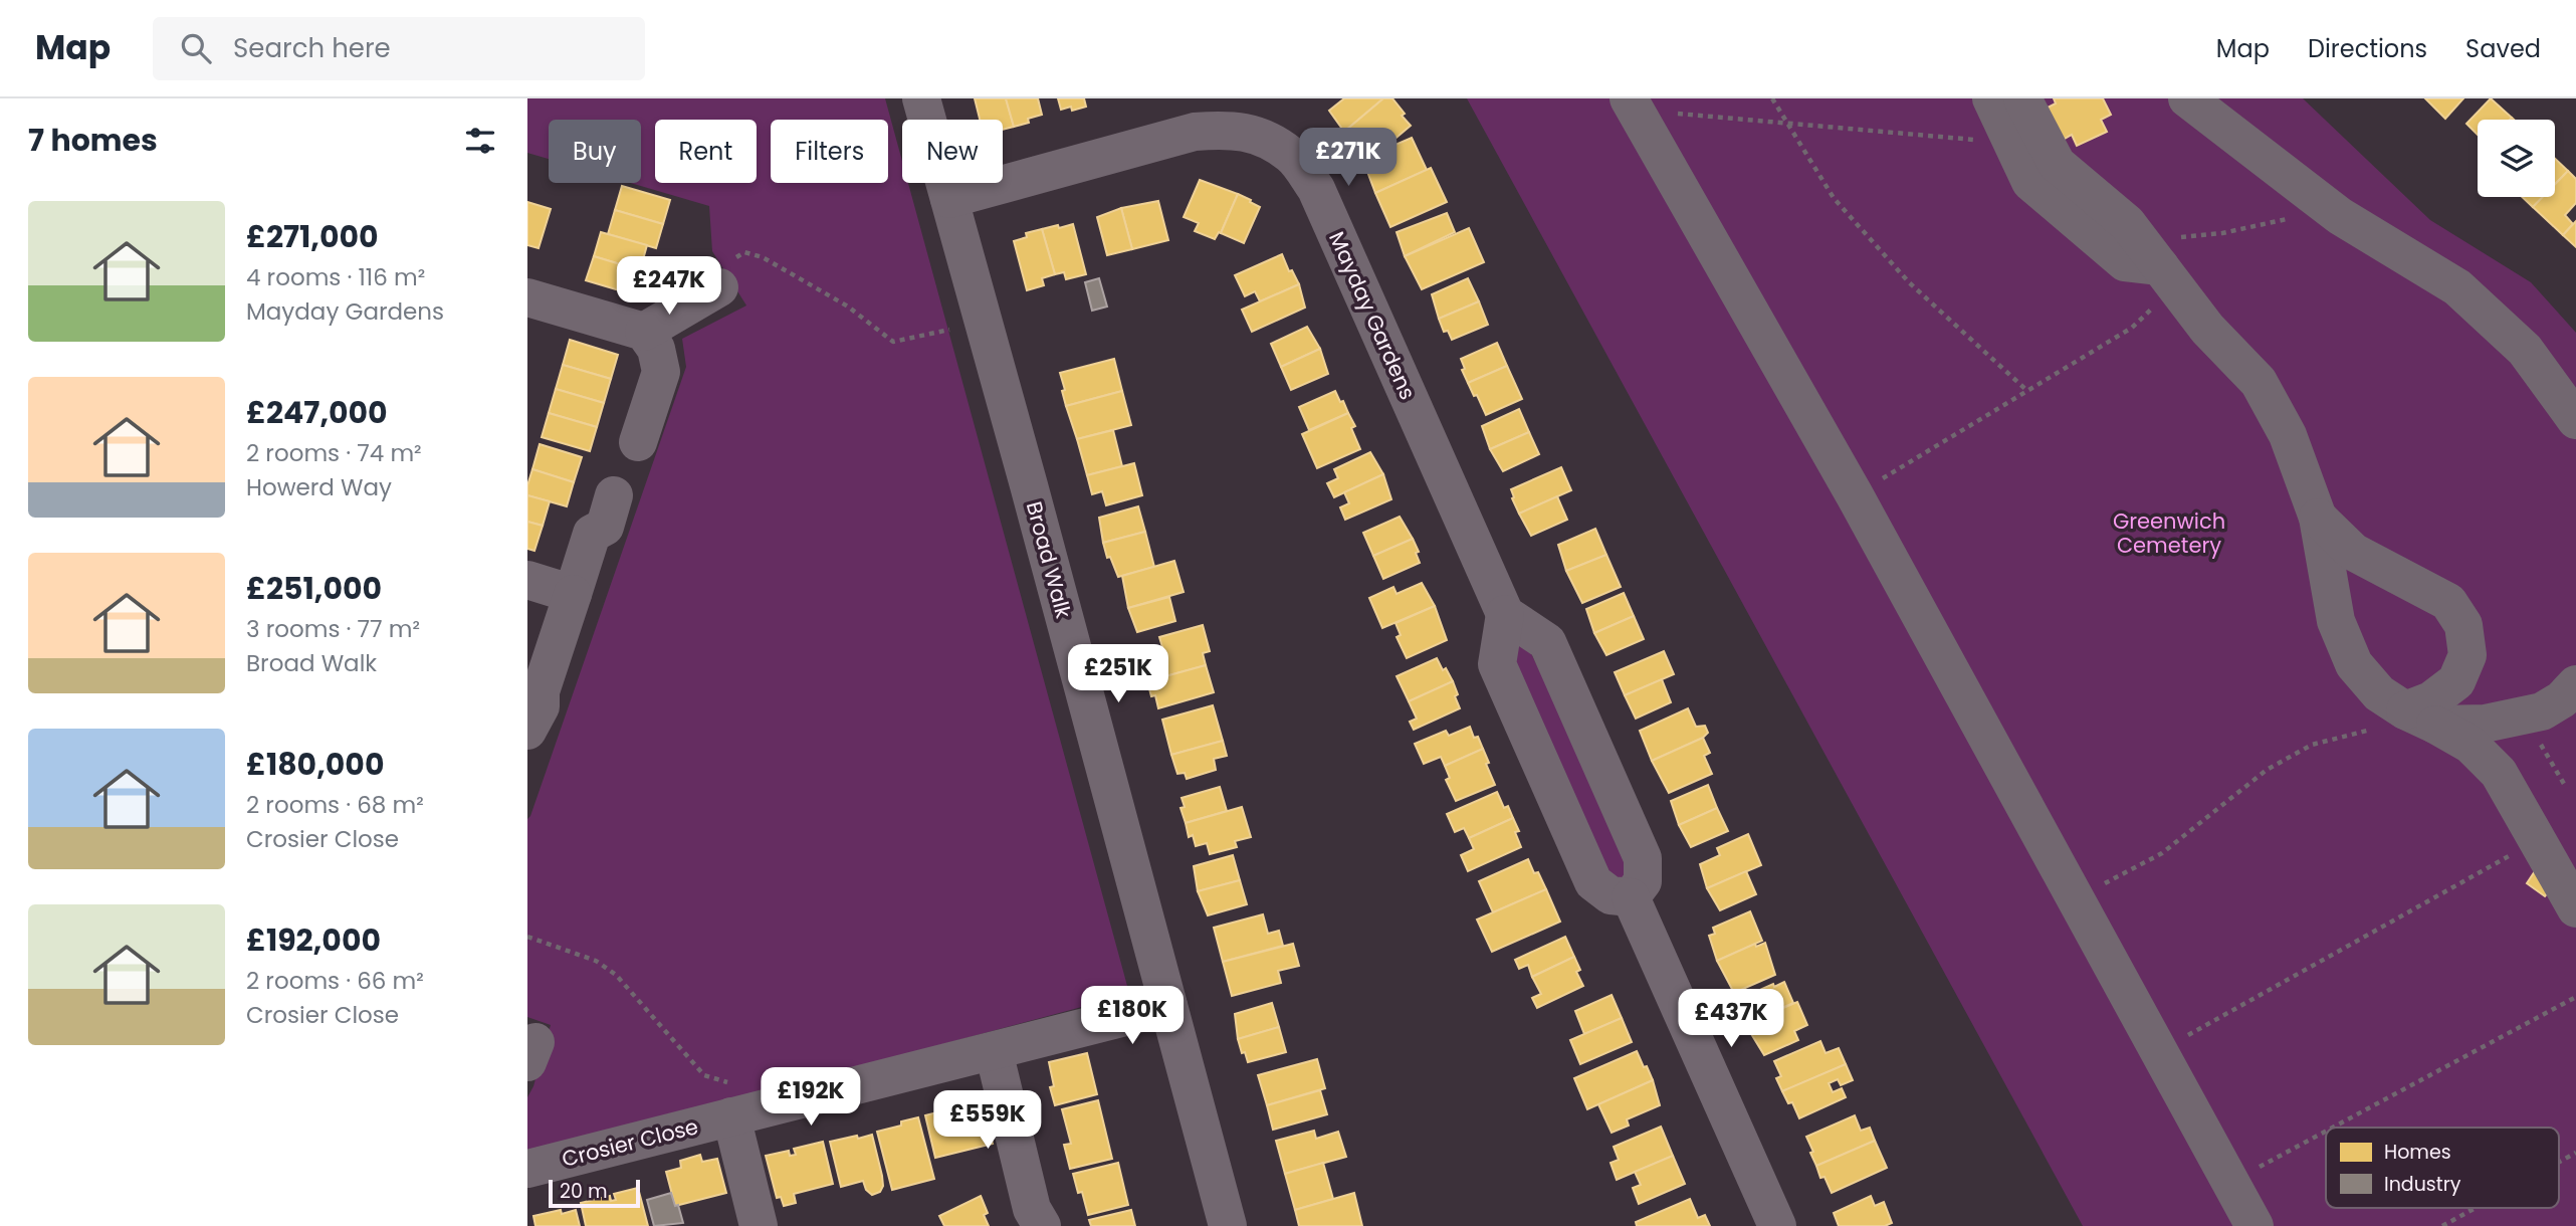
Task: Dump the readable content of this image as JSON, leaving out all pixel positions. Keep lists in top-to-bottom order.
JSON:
{
  "streets": {
    "street": ["Mayday Gardens", "Broad Walk", "Crosier Close"]
  },
  "crossings": [
    ["Mayday Gardens", "Broad Walk"],
    ["Broad Walk", "Crosier Close"]
  ],
  "parks": ["Greenwich Cemetery"],
  "legend": ["Homes", "Industry"],
  "scale_bar": "20 m",
  "page": {
    "header": "Map",
    "search": "Search here",
    "nav": ["Map", "Directions", "Saved"],
    "heading": "7 homes",
    "chip": [
      "Buy",
      "Rent",
      "Filters",
      "New"
    ],
    "price": [
      "£271K",
      "£247K",
      "£251K",
      "£180K",
      "£437K",
      "£192K",
      "£559K"
    ],
    "list": [
      {
        "name": "£271,000",
        "note": "4 rooms · 116 m² · Mayday Gardens"
      },
      {
        "name": "£247,000",
        "note": "2 rooms · 74 m² · Howerd Way"
      },
      {
        "name": "£251,000",
        "note": "3 rooms · 77 m² · Broad Walk"
      },
      {
        "name": "£180,000",
        "note": "2 rooms · 68 m² · Crosier Close"
      },
      {
        "name": "£192,000",
        "note": "2 rooms · 66 m² · Crosier Close"
      }
    ],
    "scale": "20 m"
  }
}
